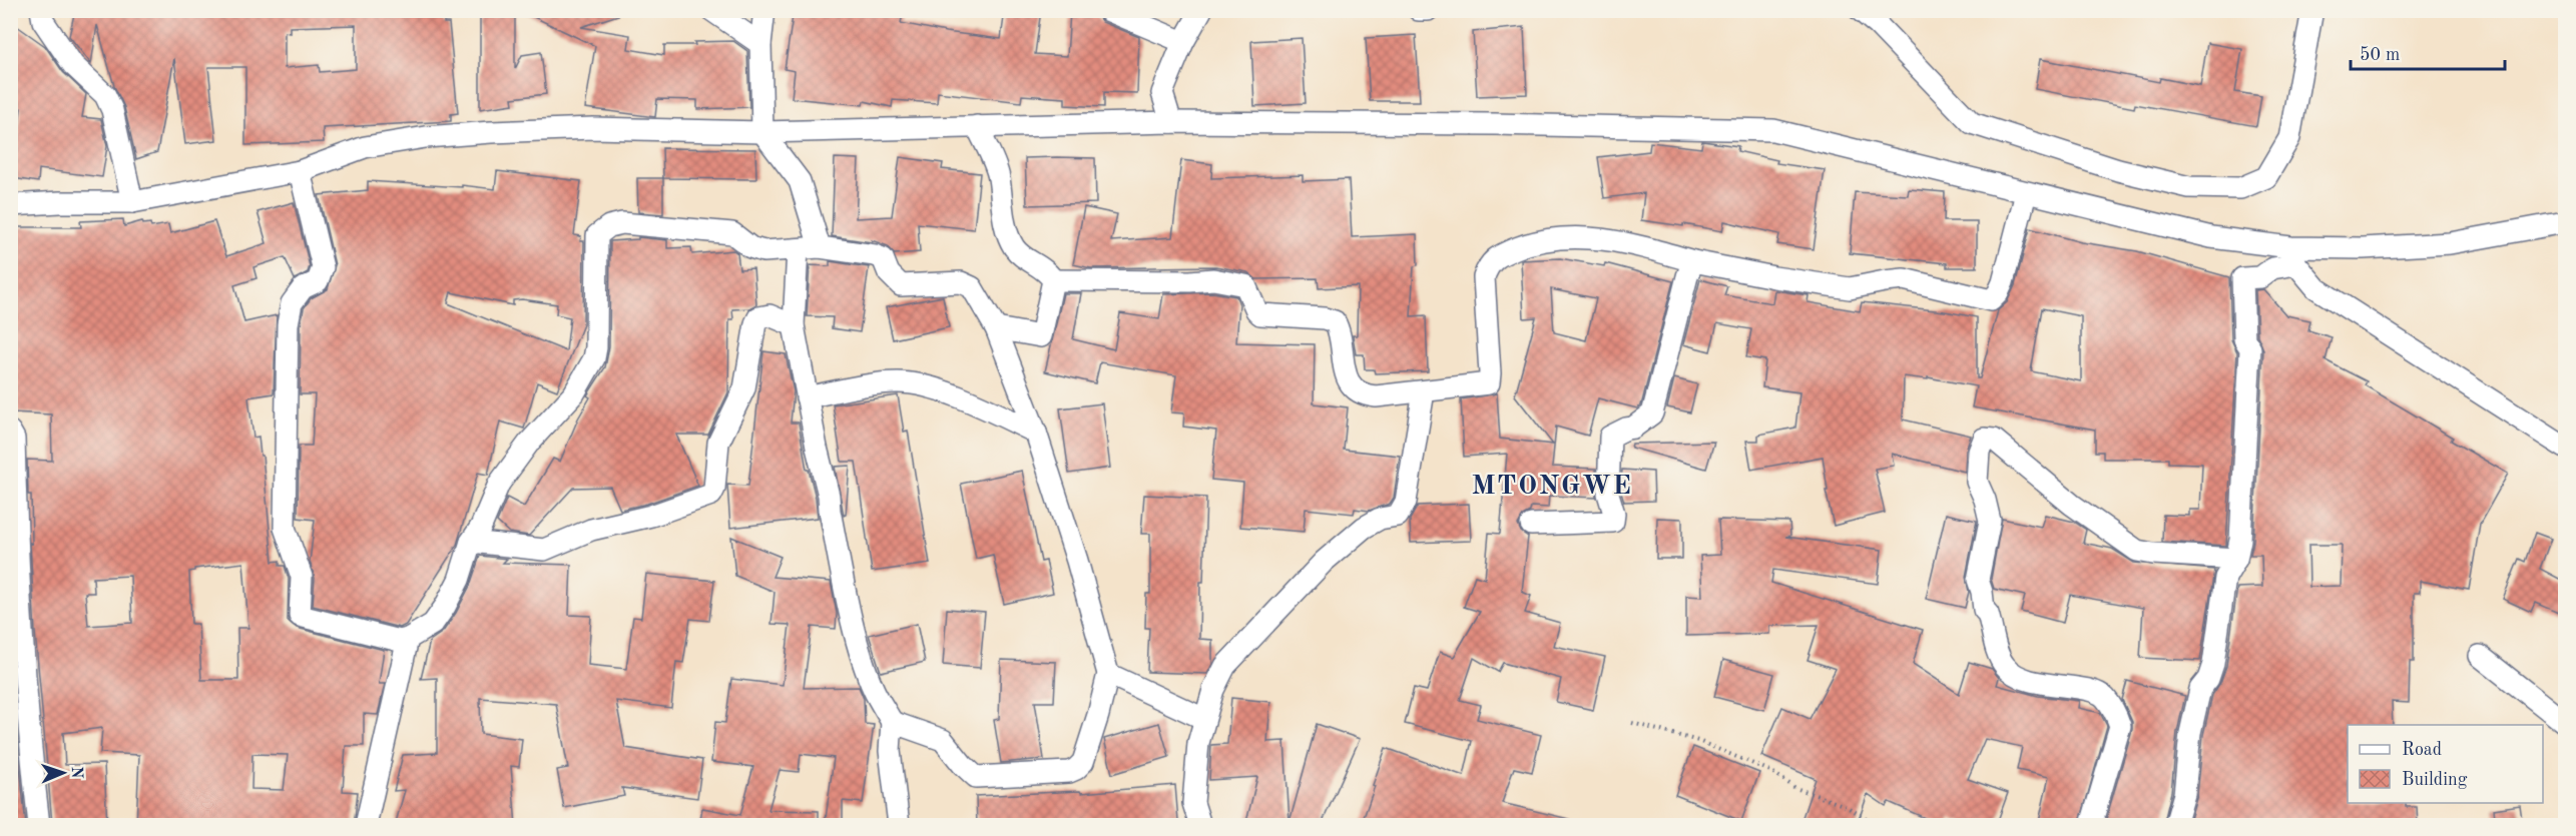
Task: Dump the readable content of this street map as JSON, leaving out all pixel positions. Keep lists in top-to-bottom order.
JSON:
{
  "districts": ["MTONGWE"],
  "legend": ["Road", "Building"],
  "scale_bar": "50 m",
  "north": "right"
}
